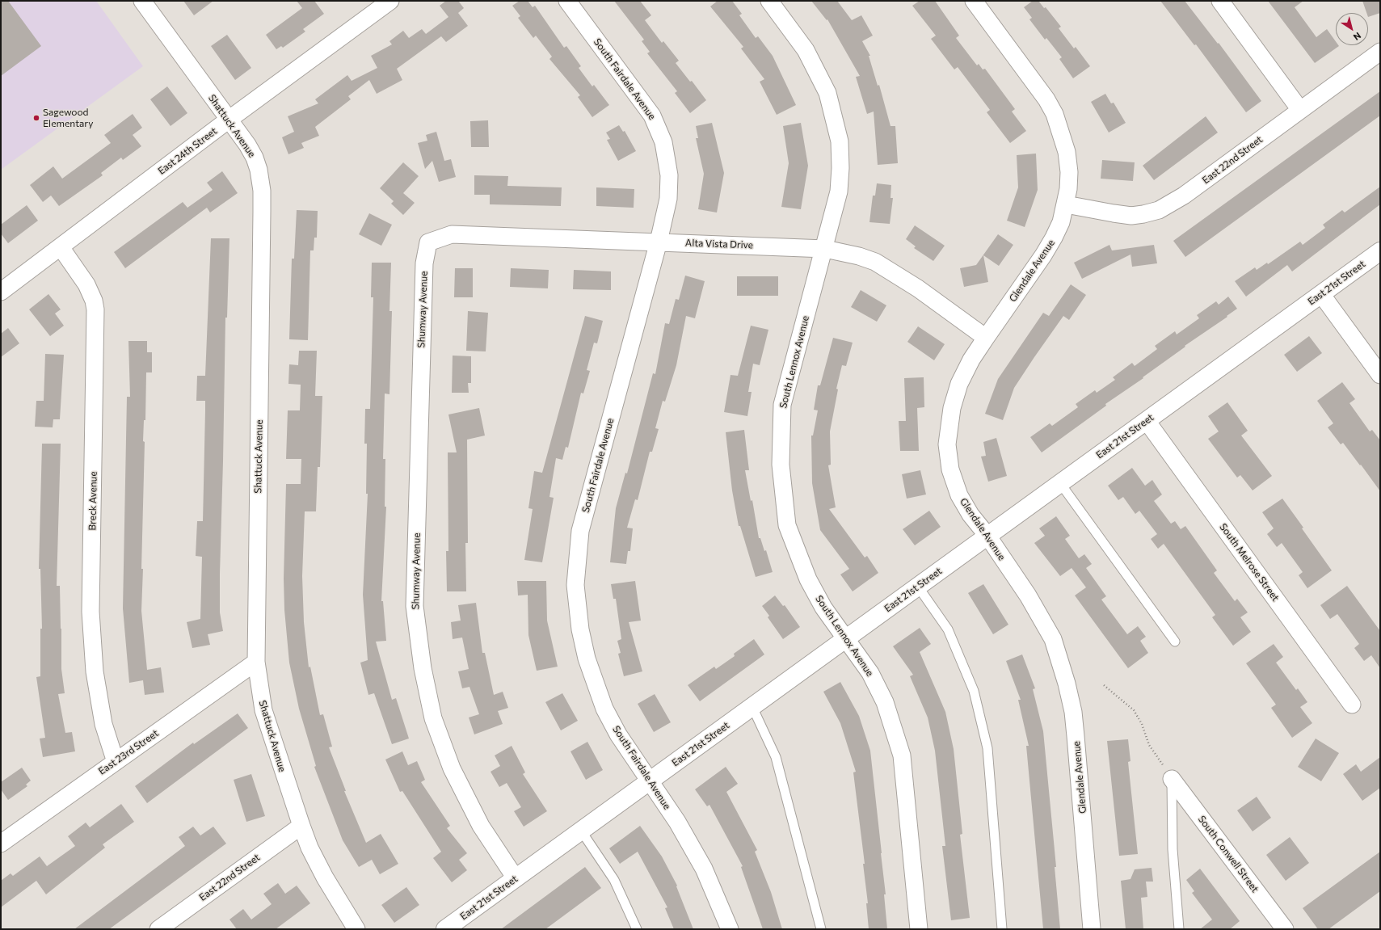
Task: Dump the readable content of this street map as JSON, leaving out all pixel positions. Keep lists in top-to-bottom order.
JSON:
{
  "streets": {
    "street": [
      "South Fairdale Avenue",
      "Shattuck Avenue",
      "East 24th Street",
      "East 22nd Street",
      "Alta Vista Drive",
      "Glendale Avenue",
      "East 21st Street",
      "Shumway Avenue",
      "South Lennox Avenue",
      "Breck Avenue",
      "South Melrose Street",
      "East 23rd Street",
      "South Conwell Street"
    ]
  },
  "crossings": [
    ["South Fairdale Avenue", "Alta Vista Drive"],
    ["South Fairdale Avenue", "East 21st Street"],
    ["Shattuck Avenue", "East 24th Street"],
    ["Shattuck Avenue", "East 22nd Street"],
    ["Shattuck Avenue", "East 23rd Street"],
    ["East 24th Street", "Breck Avenue"],
    ["East 22nd Street", "Glendale Avenue"],
    ["Alta Vista Drive", "Glendale Avenue"],
    ["Alta Vista Drive", "Shumway Avenue"],
    ["Alta Vista Drive", "South Lennox Avenue"],
    ["Glendale Avenue", "East 21st Street"],
    ["East 21st Street", "Shumway Avenue"],
    ["East 21st Street", "South Lennox Avenue"],
    ["East 21st Street", "South Melrose Street"],
    ["Breck Avenue", "East 23rd Street"]
  ],
  "places": ["Sagewood Elementary"],
  "north": "bottom right"
}
